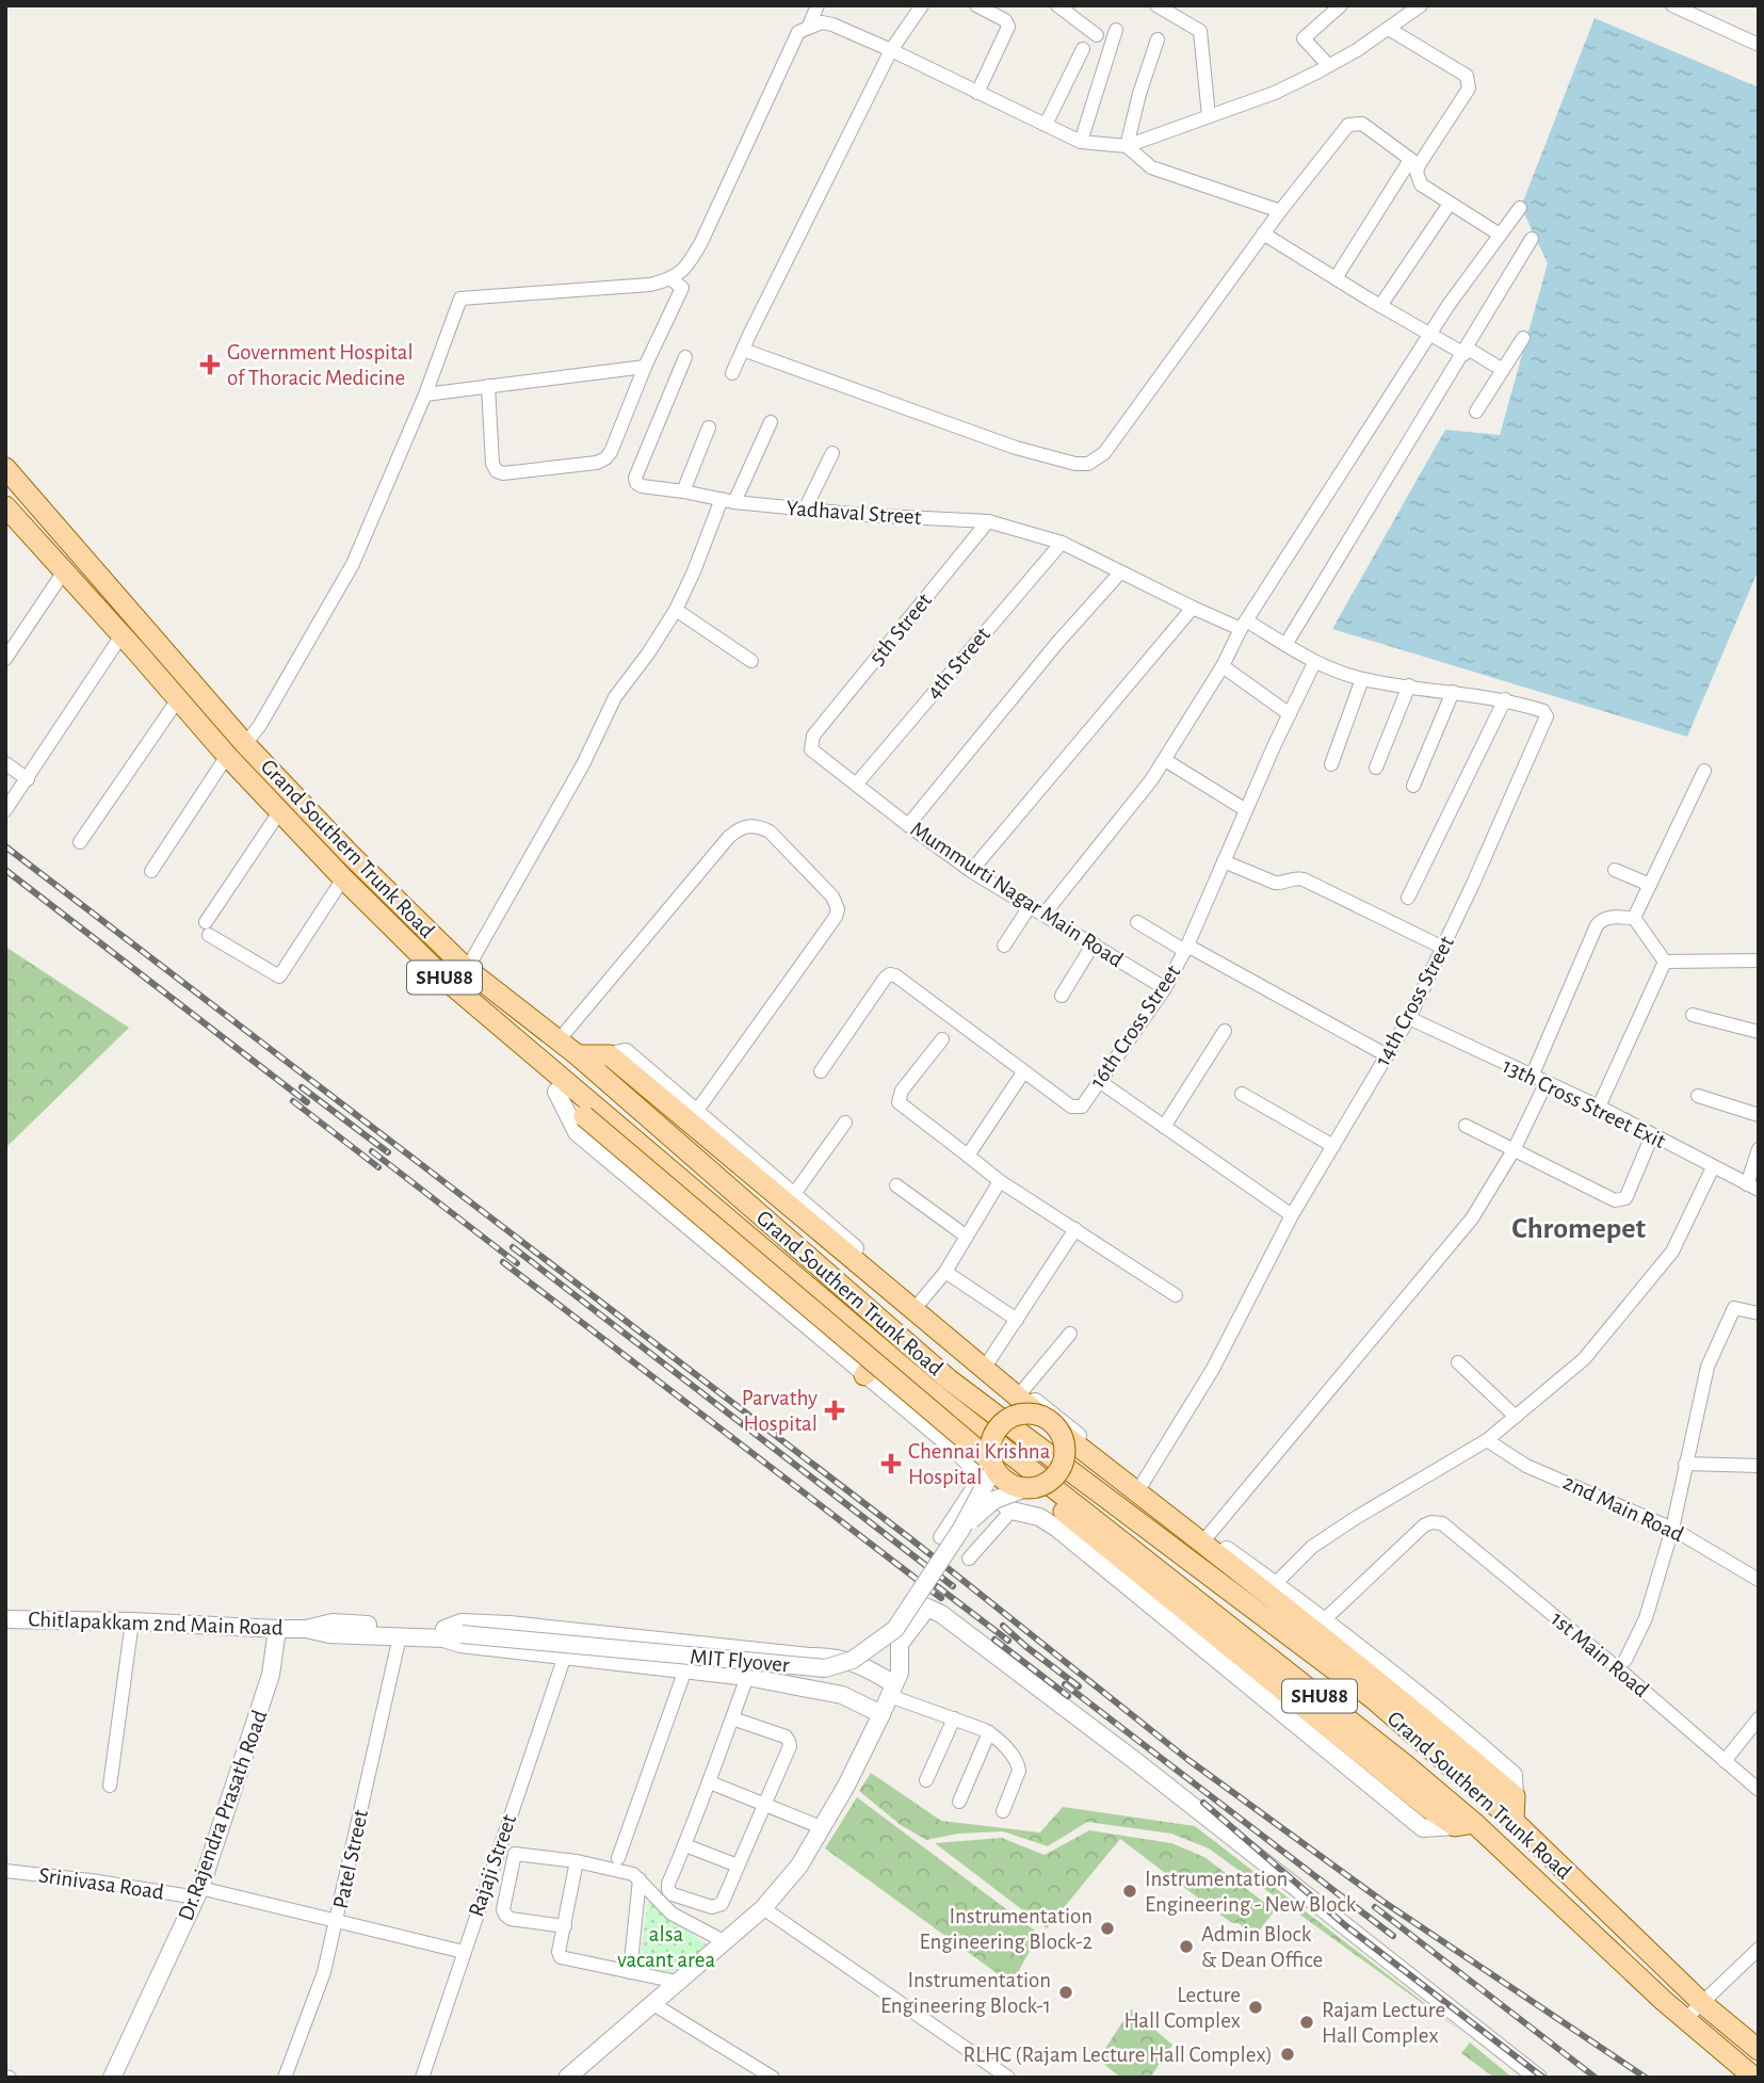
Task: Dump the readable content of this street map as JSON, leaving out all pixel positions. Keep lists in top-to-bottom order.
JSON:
{
  "streets": {
    "main road": ["Grand Southern Trunk Road", "SHU88"],
    "street": [
      "Yadhaval Street",
      "5th Street",
      "4th Street",
      "Mummurti Nagar Main Road",
      "14th Cross Street",
      "16th Cross Street",
      "13th Cross Street Exit",
      "2nd Main Road",
      "Chitlapakkam 2nd Main Road",
      "1st Main Road",
      "MIT Flyover",
      "Dr.Rajendra Prasath Road",
      "Patel Street",
      "Rajaji Street",
      "Srinivasa Road"
    ]
  },
  "crossings": [
    ["Yadhaval Street", "5th Street"],
    ["Yadhaval Street", "4th Street"],
    ["Yadhaval Street", "14th Cross Street"],
    ["5th Street", "Mummurti Nagar Main Road"],
    ["4th Street", "Mummurti Nagar Main Road"],
    ["Mummurti Nagar Main Road", "16th Cross Street"],
    ["14th Cross Street", "16th Cross Street"],
    ["14th Cross Street", "13th Cross Street Exit"],
    ["Chitlapakkam 2nd Main Road", "Dr.Rajendra Prasath Road"],
    ["Dr.Rajendra Prasath Road", "Srinivasa Road"],
    ["Patel Street", "Srinivasa Road"],
    ["Rajaji Street", "Srinivasa Road"]
  ],
  "districts": ["Chromepet"],
  "parks": ["alsa vacant area"],
  "places": {
    "health": ["Government Hospital of Thoracic Medicine", "Parvathy Hospital", "Chennai Krishna Hospital"],
    "other": [
      "Instrumentation Engineering - New Block",
      "Instrumentation Engineering Block-2",
      "Admin Block & Dean Office",
      "Instrumentation Engineering Block-1",
      "Lecture Hall Complex",
      "Rajam Lecture Hall Complex",
      "RLHC (Rajam Lecture Hall Complex)"
    ]
  }
}
